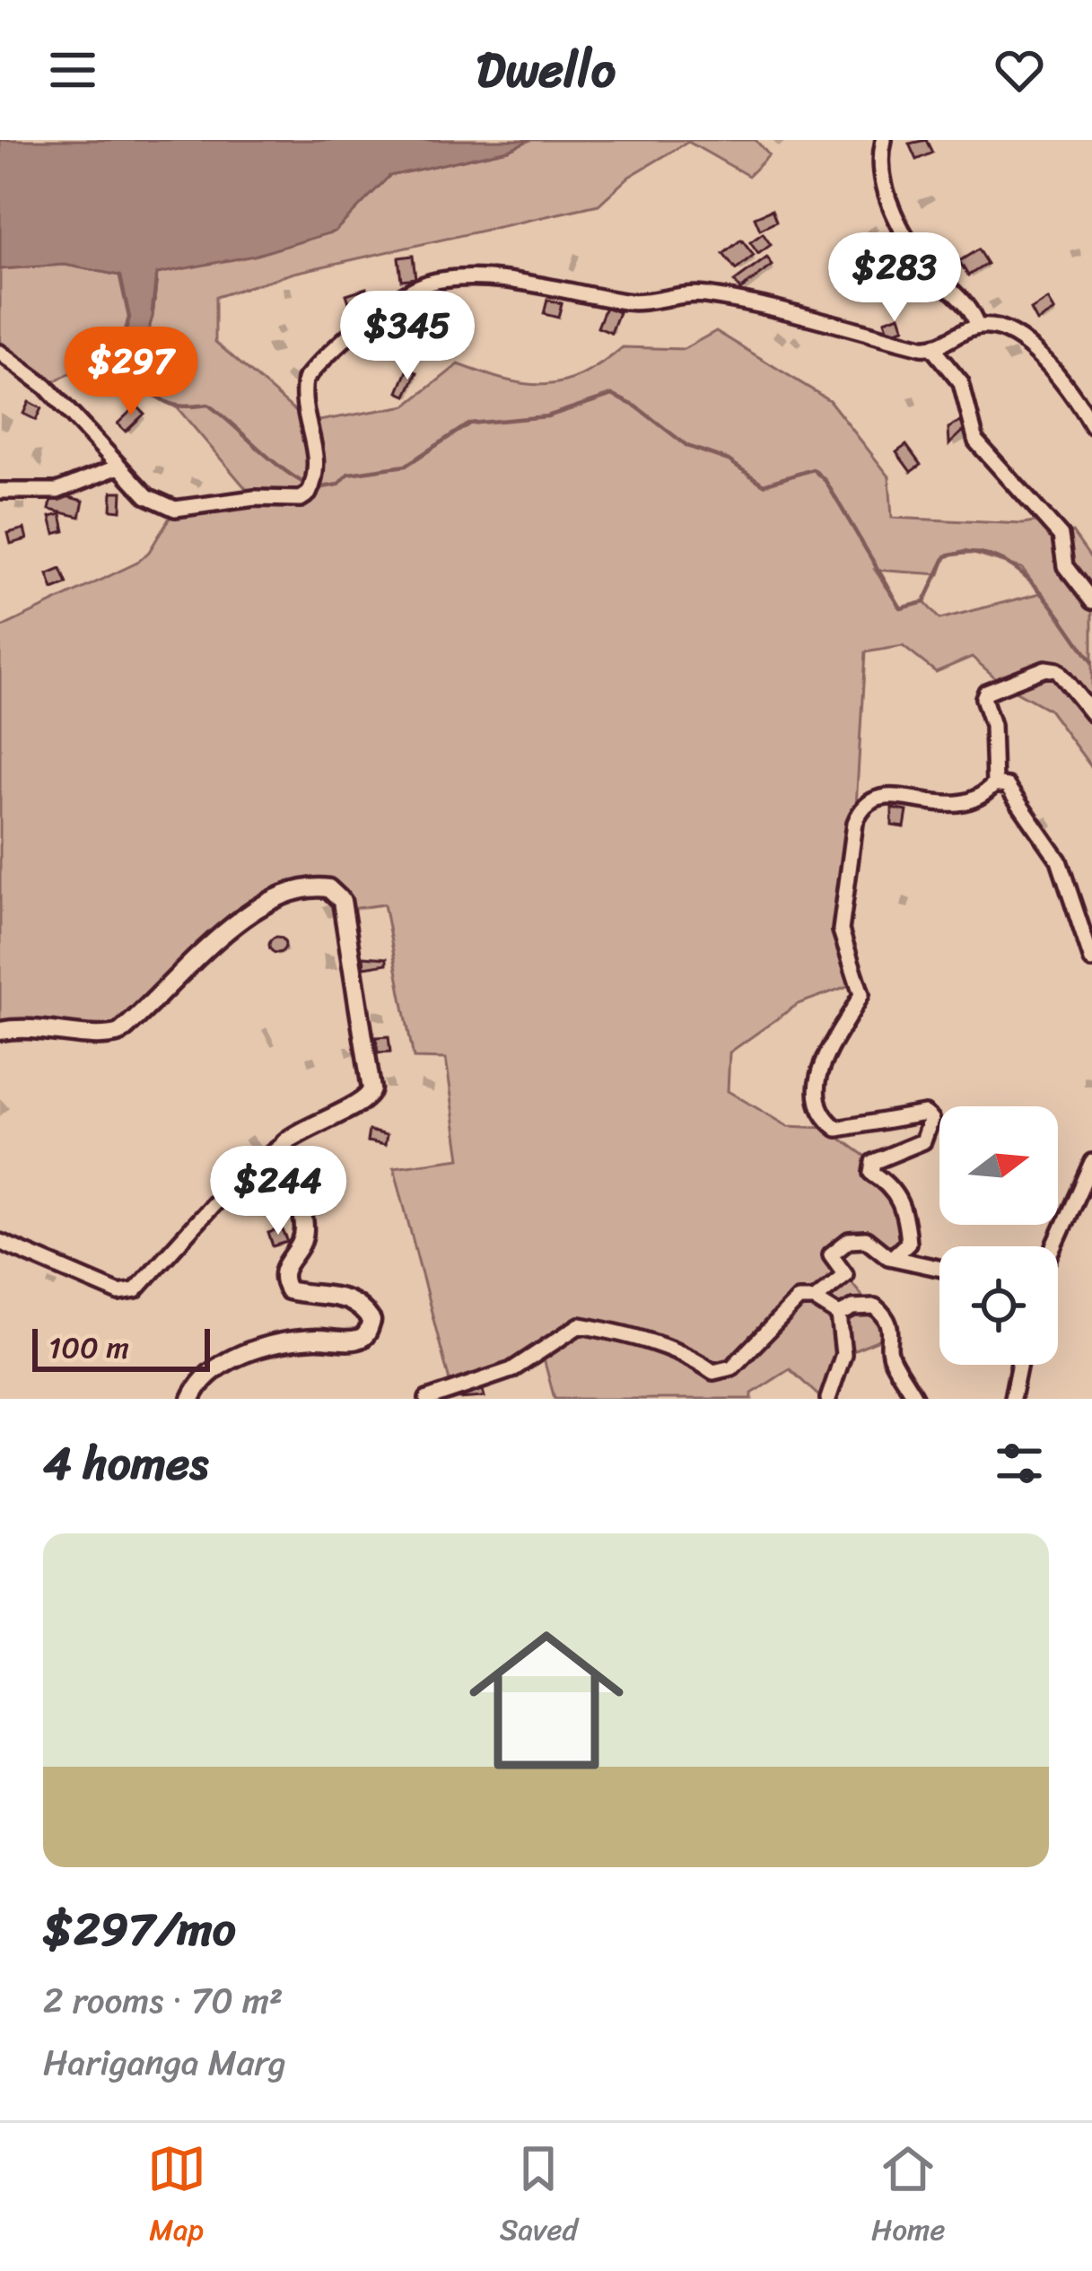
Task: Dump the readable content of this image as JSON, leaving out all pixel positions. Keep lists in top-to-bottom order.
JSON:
{
  "scale_bar": "100 m",
  "north": "right",
  "page": {
    "header": "Dwello",
    "price": [
      "$283",
      "$345",
      "$297",
      "$244"
    ],
    "scale": "100 m",
    "heading": "4 homes",
    "list": [
      {
        "name": "$297/mo",
        "note": "2 rooms · 70 m² · Hariganga Marg"
      }
    ],
    "tabs": ["Map", "Saved", "Home"]
  }
}
